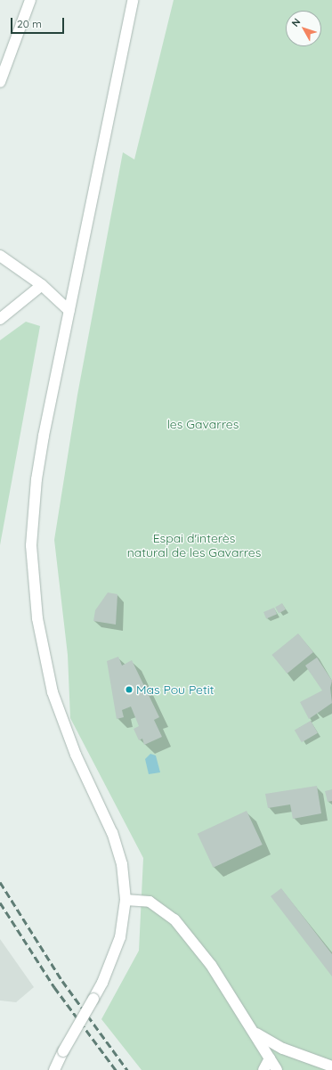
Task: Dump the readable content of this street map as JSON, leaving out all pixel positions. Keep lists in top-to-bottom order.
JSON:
{
  "parks": ["les Gavarres", "Espai d'interès natural de les Gavarres"],
  "places": ["Mas Pou Petit"],
  "scale_bar": "20 m",
  "north": "top left"
}
